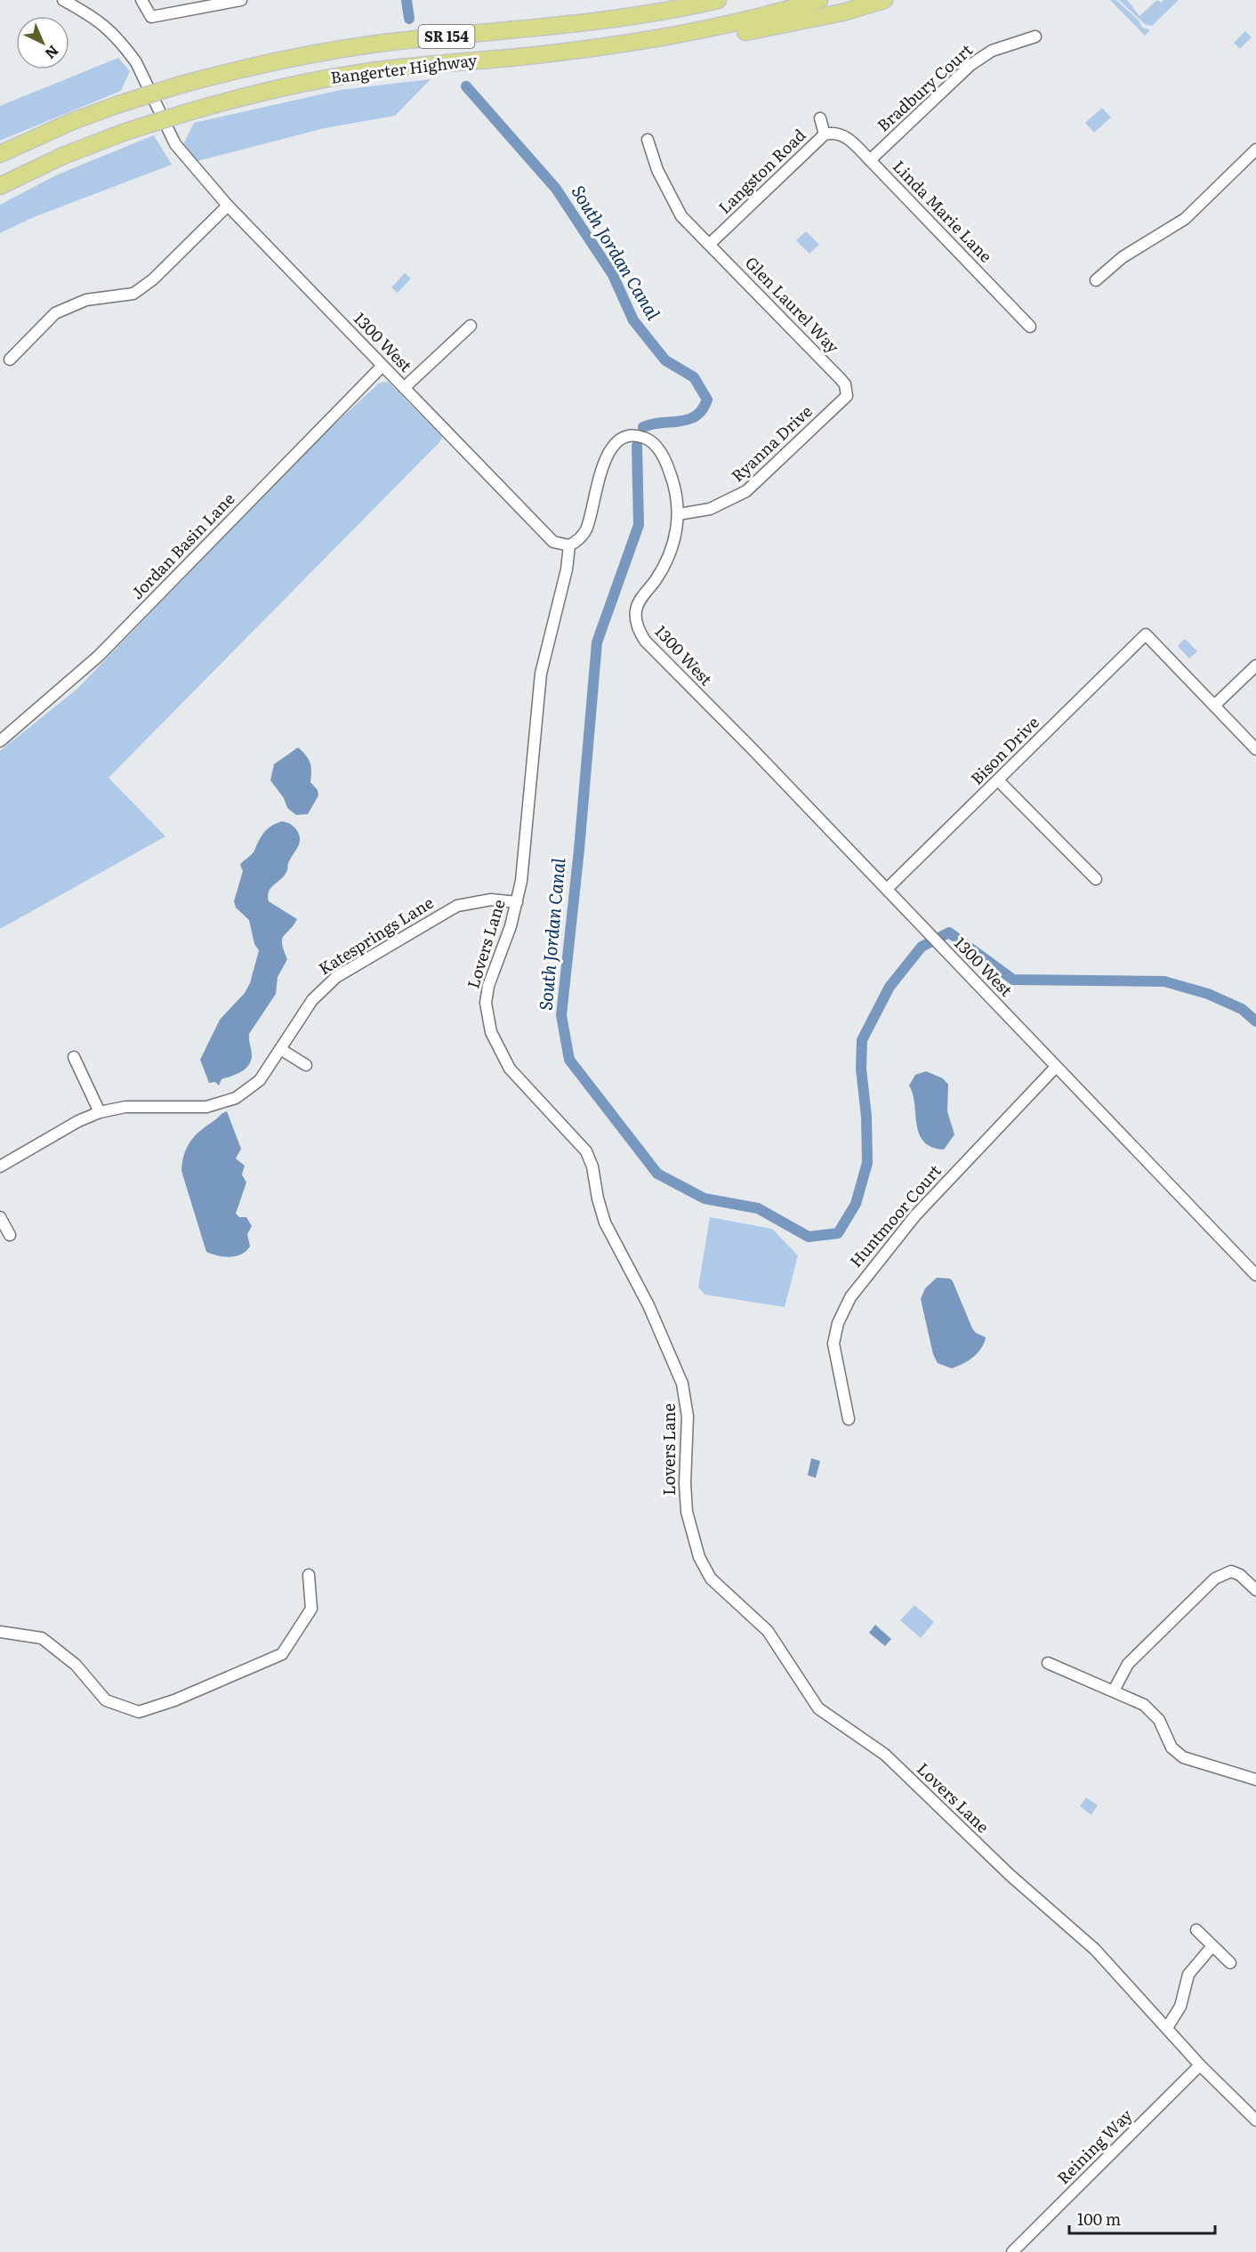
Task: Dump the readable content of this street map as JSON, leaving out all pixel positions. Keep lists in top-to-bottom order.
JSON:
{
  "streets": {
    "highway": ["SR 154", "Bangerter Highway"],
    "street": [
      "Bradbury Court",
      "Langston Road",
      "Linda Marie Lane",
      "Glen Laurel Way",
      "1300 West",
      "Ryanna Drive",
      "Jordan Basin Lane",
      "Bison Drive",
      "Katesprings Lane",
      "Lovers Lane",
      "Huntmoor Court",
      "Reining Way"
    ]
  },
  "crossings": [
    ["Bradbury Court", "Linda Marie Lane"],
    ["Langston Road", "Linda Marie Lane"],
    ["Langston Road", "Glen Laurel Way"],
    ["Glen Laurel Way", "Ryanna Drive"],
    ["1300 West", "Ryanna Drive"],
    ["1300 West", "Jordan Basin Lane"],
    ["1300 West", "Bison Drive"],
    ["1300 West", "Lovers Lane"],
    ["1300 West", "Huntmoor Court"],
    ["Katesprings Lane", "Lovers Lane"],
    ["Lovers Lane", "Reining Way"]
  ],
  "water": ["South Jordan Canal"],
  "scale_bar": "100 m",
  "north": "bottom right"
}
